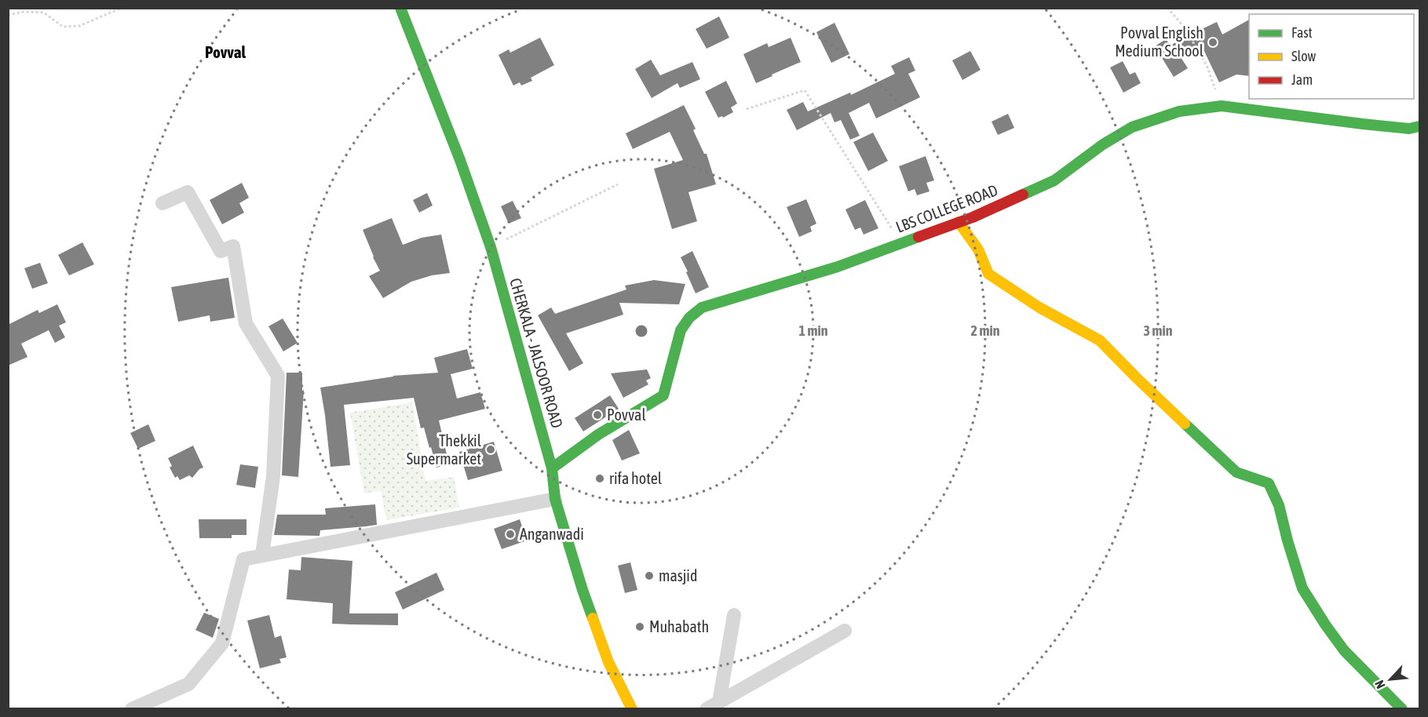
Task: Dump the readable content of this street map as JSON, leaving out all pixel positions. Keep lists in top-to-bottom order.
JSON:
{
  "streets": {
    "street": ["LBS COLLEGE ROAD", "CHERKALA - JALSOOR ROAD"]
  },
  "crossings": [
    ["LBS COLLEGE ROAD", "CHERKALA - JALSOOR ROAD"]
  ],
  "districts": ["Povval"],
  "places": [
    "Povval English Medium School",
    "Povval",
    "Thekkil Supermarket",
    "rifa hotel",
    "Anganwadi",
    "masjid",
    "Muhabath"
  ],
  "legend": ["Fast", "Slow", "Jam"],
  "north": "bottom left",
  "rings": ["1 min", "2 min", "3 min"]
}
